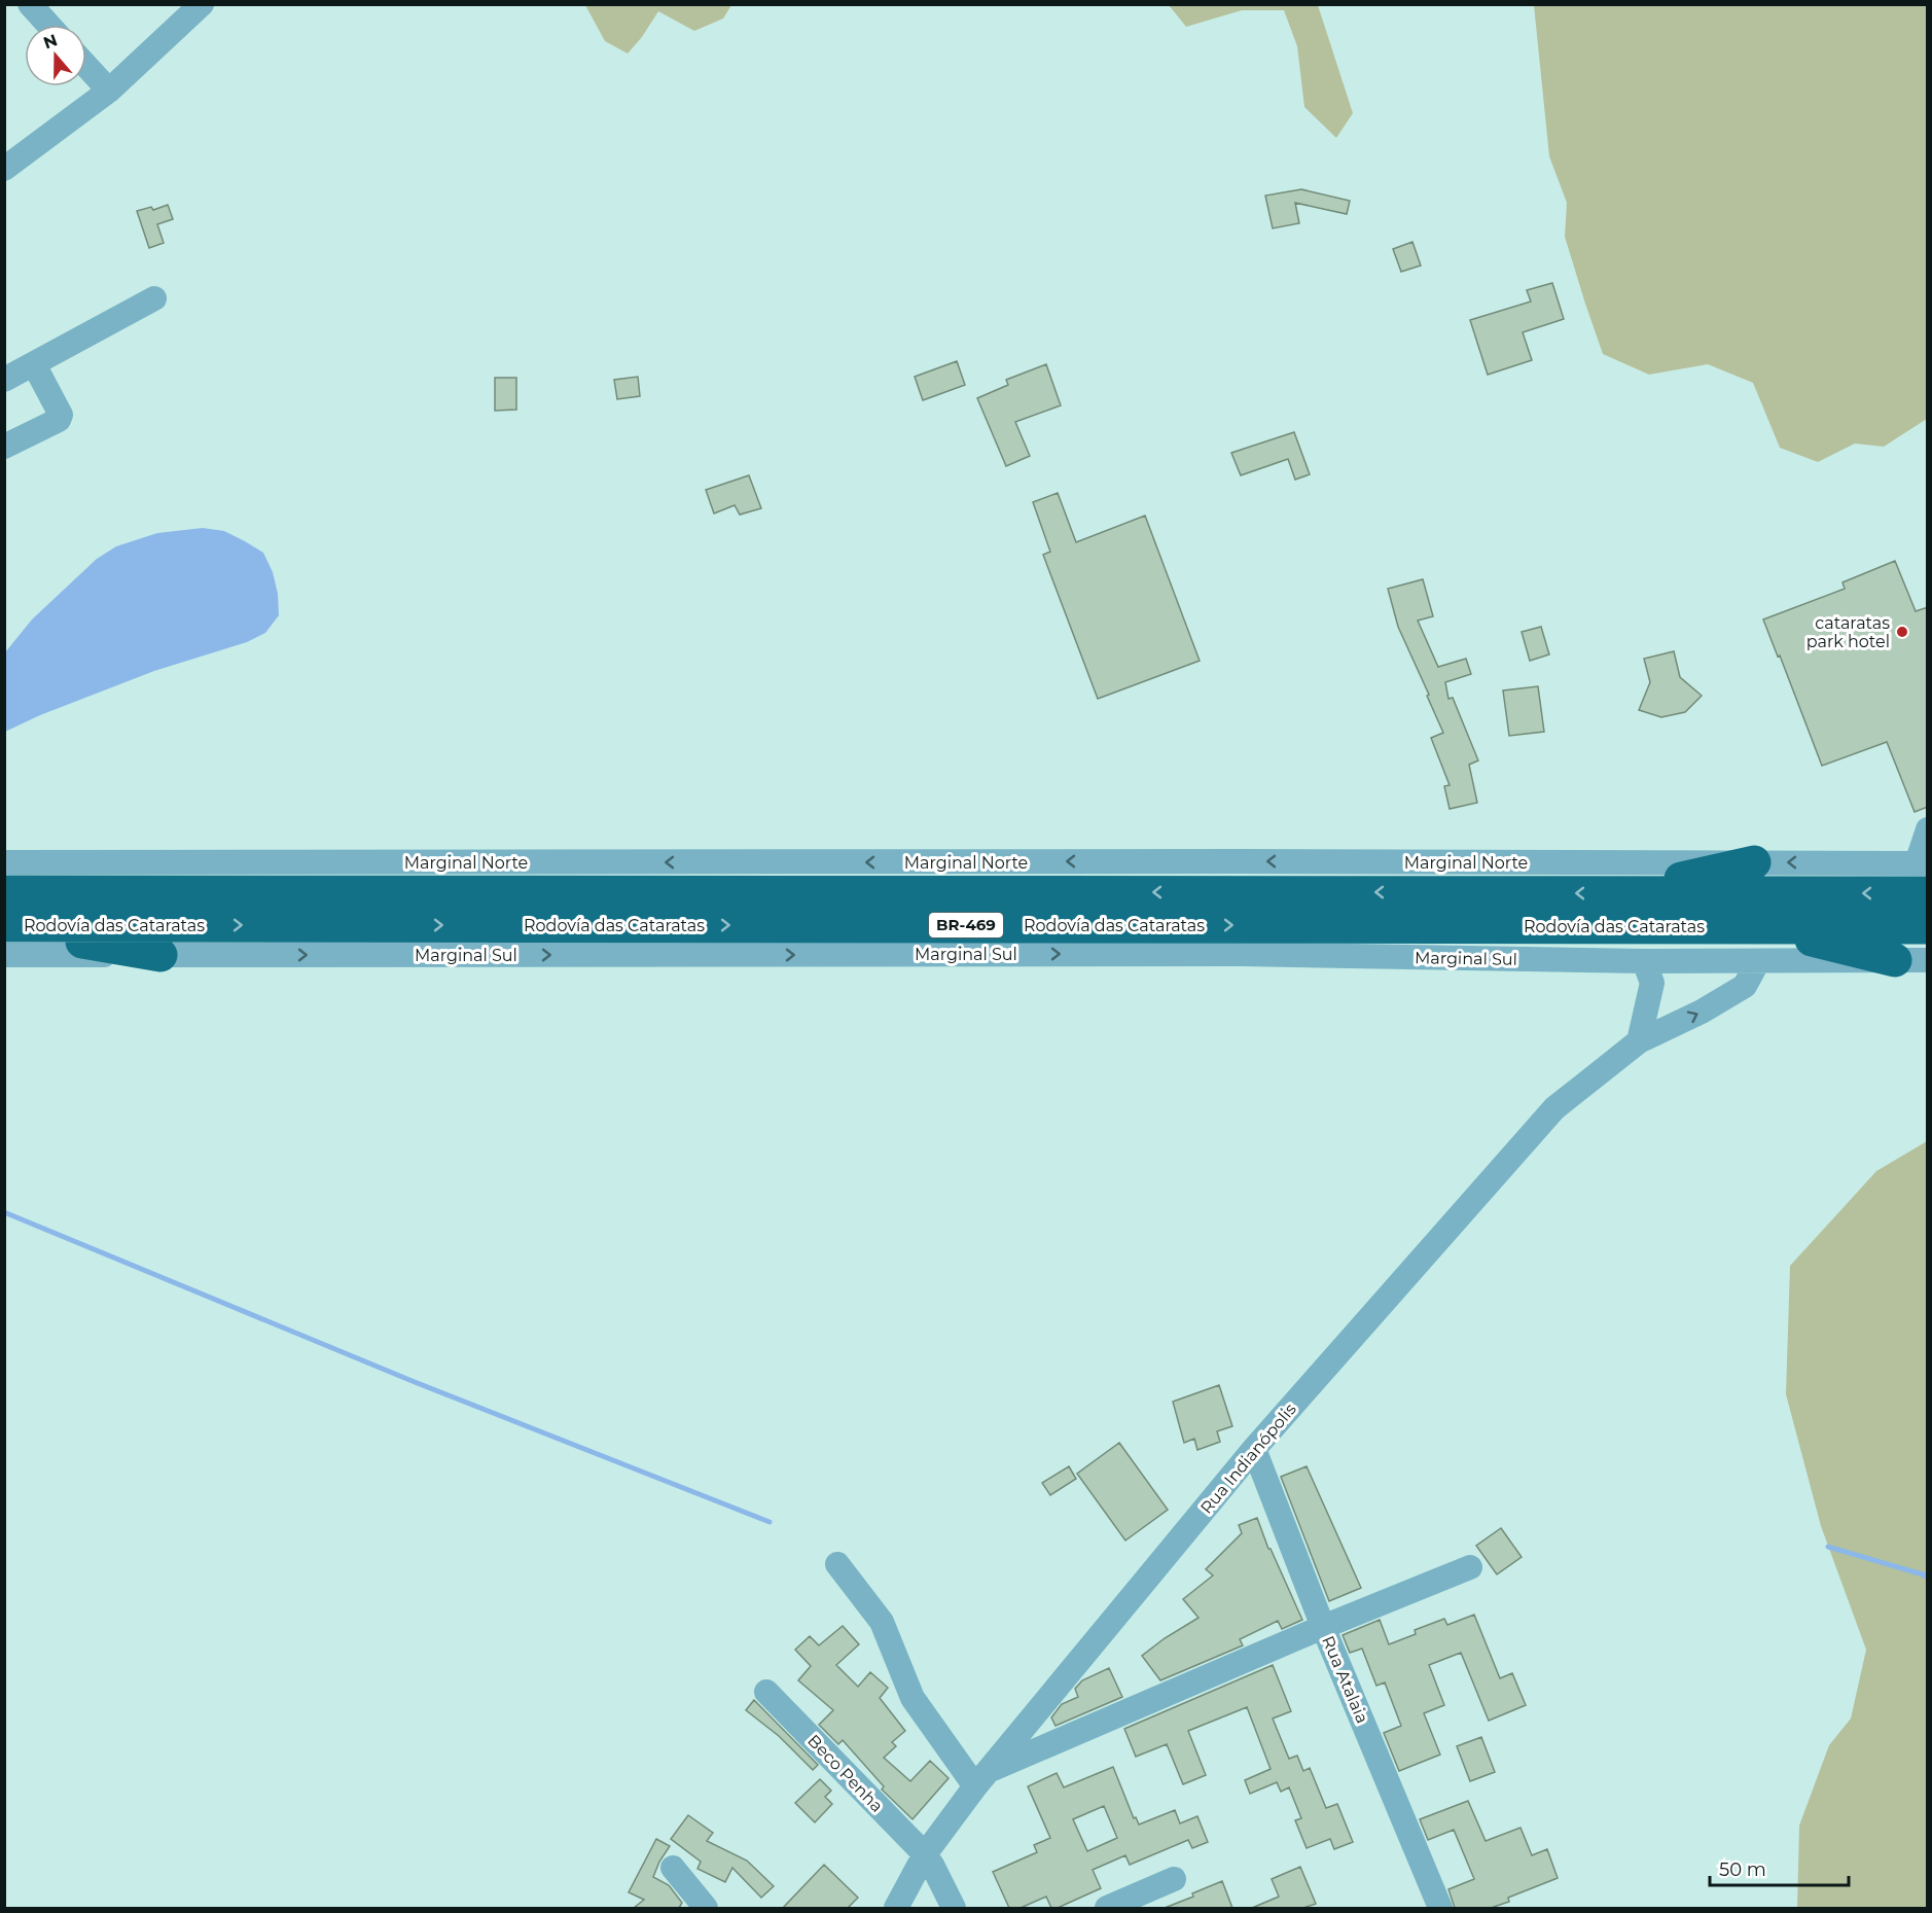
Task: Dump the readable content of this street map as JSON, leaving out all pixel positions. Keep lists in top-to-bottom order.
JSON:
{
  "streets": {
    "highway": ["Rodovía das Cataratas", "BR-469"],
    "street": [
      "Marginal Norte",
      "Marginal Sul",
      "Rua Indianópolis",
      "Rua Atalaia",
      "Beco Penha"
    ]
  },
  "crossings": [
    ["Marginal Norte", "Rodovía das Cataratas"],
    ["Marginal Sul", "Rua Indianópolis"],
    ["Rua Indianópolis", "Rua Atalaia"],
    ["Rua Indianópolis", "Beco Penha"]
  ],
  "one_way": ["Marginal Norte", "Marginal Sul"],
  "places": ["cataratas park hotel"],
  "scale_bar": "50 m",
  "north": "top"
}
